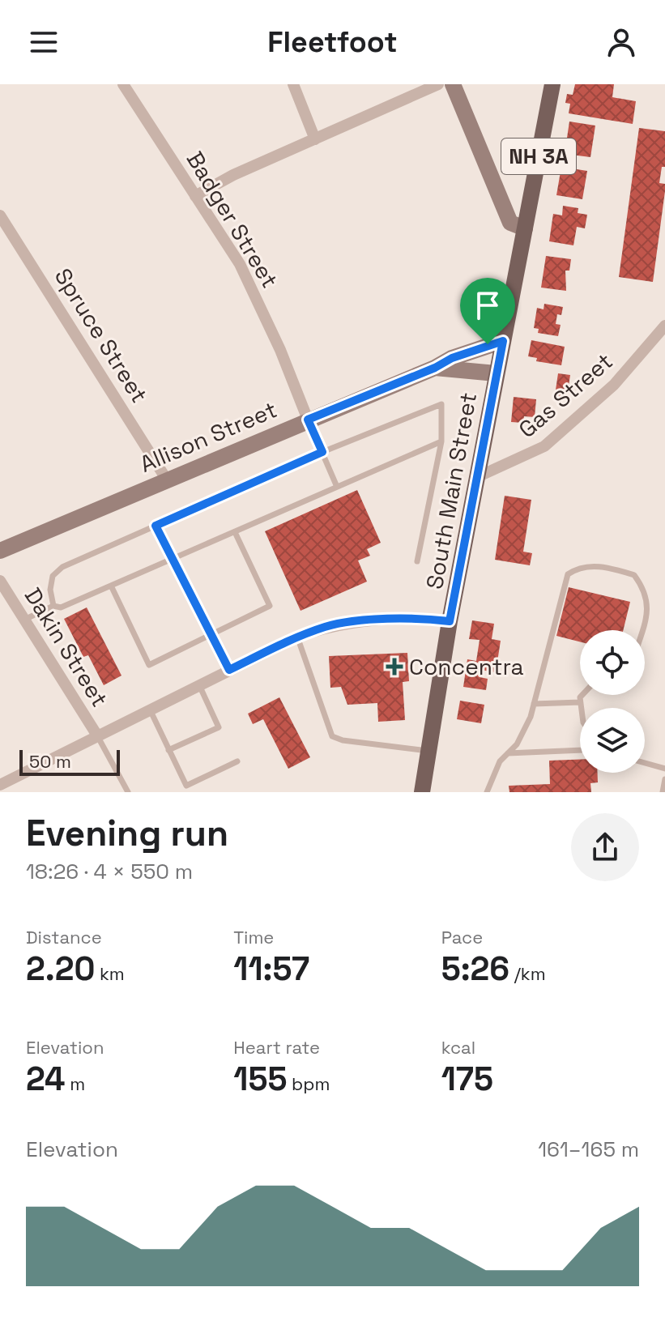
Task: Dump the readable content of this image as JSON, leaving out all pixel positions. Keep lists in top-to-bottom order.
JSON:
{
  "streets": {
    "main road": ["NH 3A", "South Main Street"],
    "street": [
      "Badger Street",
      "Spruce Street",
      "Gas Street",
      "Allison Street",
      "Dakin Street"
    ]
  },
  "crossings": [
    ["Badger Street", "Allison Street"],
    ["Spruce Street", "Allison Street"],
    ["Gas Street", "South Main Street"],
    ["Allison Street", "South Main Street"]
  ],
  "places": {
    "health": ["Concentra"]
  },
  "scale_bar": "50 m",
  "page": {
    "header": "Fleetfoot",
    "scale": "50 m",
    "heading": ["Evening run", "18:26 · 4 × 550 m"],
    "stats": [
      ["Distance", "2.20 km"],
      ["Time", "11:57"],
      ["Pace", "5:26 /km"],
      ["Elevation", "24 m"],
      ["Heart rate", "155 bpm"],
      ["kcal", "175"]
    ],
    "chart": ["Elevation", "161–165 m"]
  }
}
